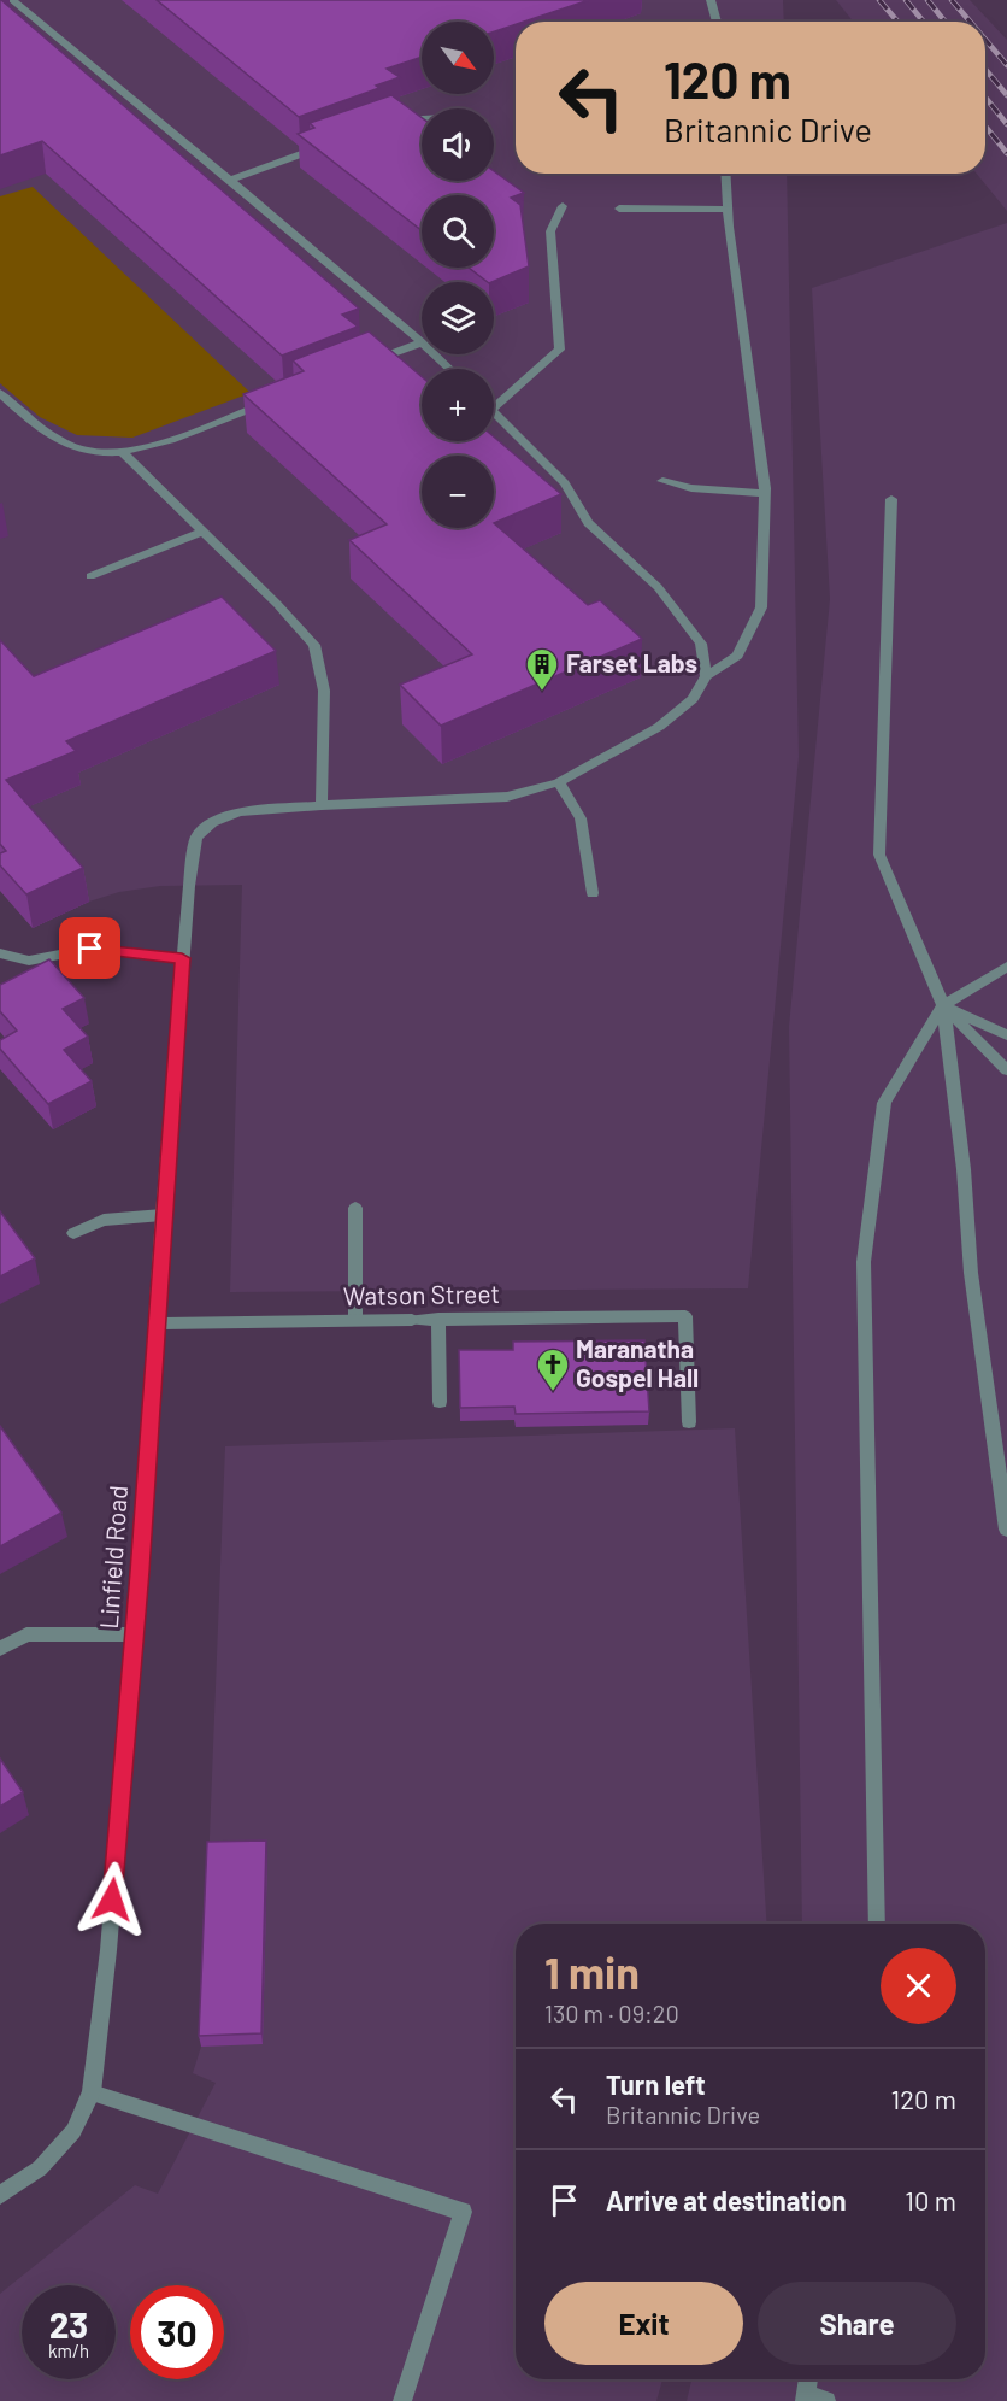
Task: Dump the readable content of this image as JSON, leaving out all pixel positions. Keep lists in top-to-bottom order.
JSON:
{
  "streets": {
    "street": ["Watson Street", "Linfield Road"]
  },
  "crossings": [
    ["Watson Street", "Linfield Road"]
  ],
  "places": {
    "building": ["Farset Labs"],
    "church": ["Maranatha Gospel Hall"]
  },
  "north": "bottom right",
  "page": {
    "map_buttons": ["+", "−"],
    "turn": ["120 m", "Britannic Drive"],
    "heading": ["1 min", "130 m · 09:20"],
    "list": [
      {
        "name": "Turn left",
        "note": "Britannic Drive",
        "value": "120 m"
      },
      {
        "name": "Arrive at destination",
        "value": "10 m"
      }
    ],
    "buttons": ["Exit", "Share"],
    "speed": "23 km/h",
    "limit": "30"
  }
}
